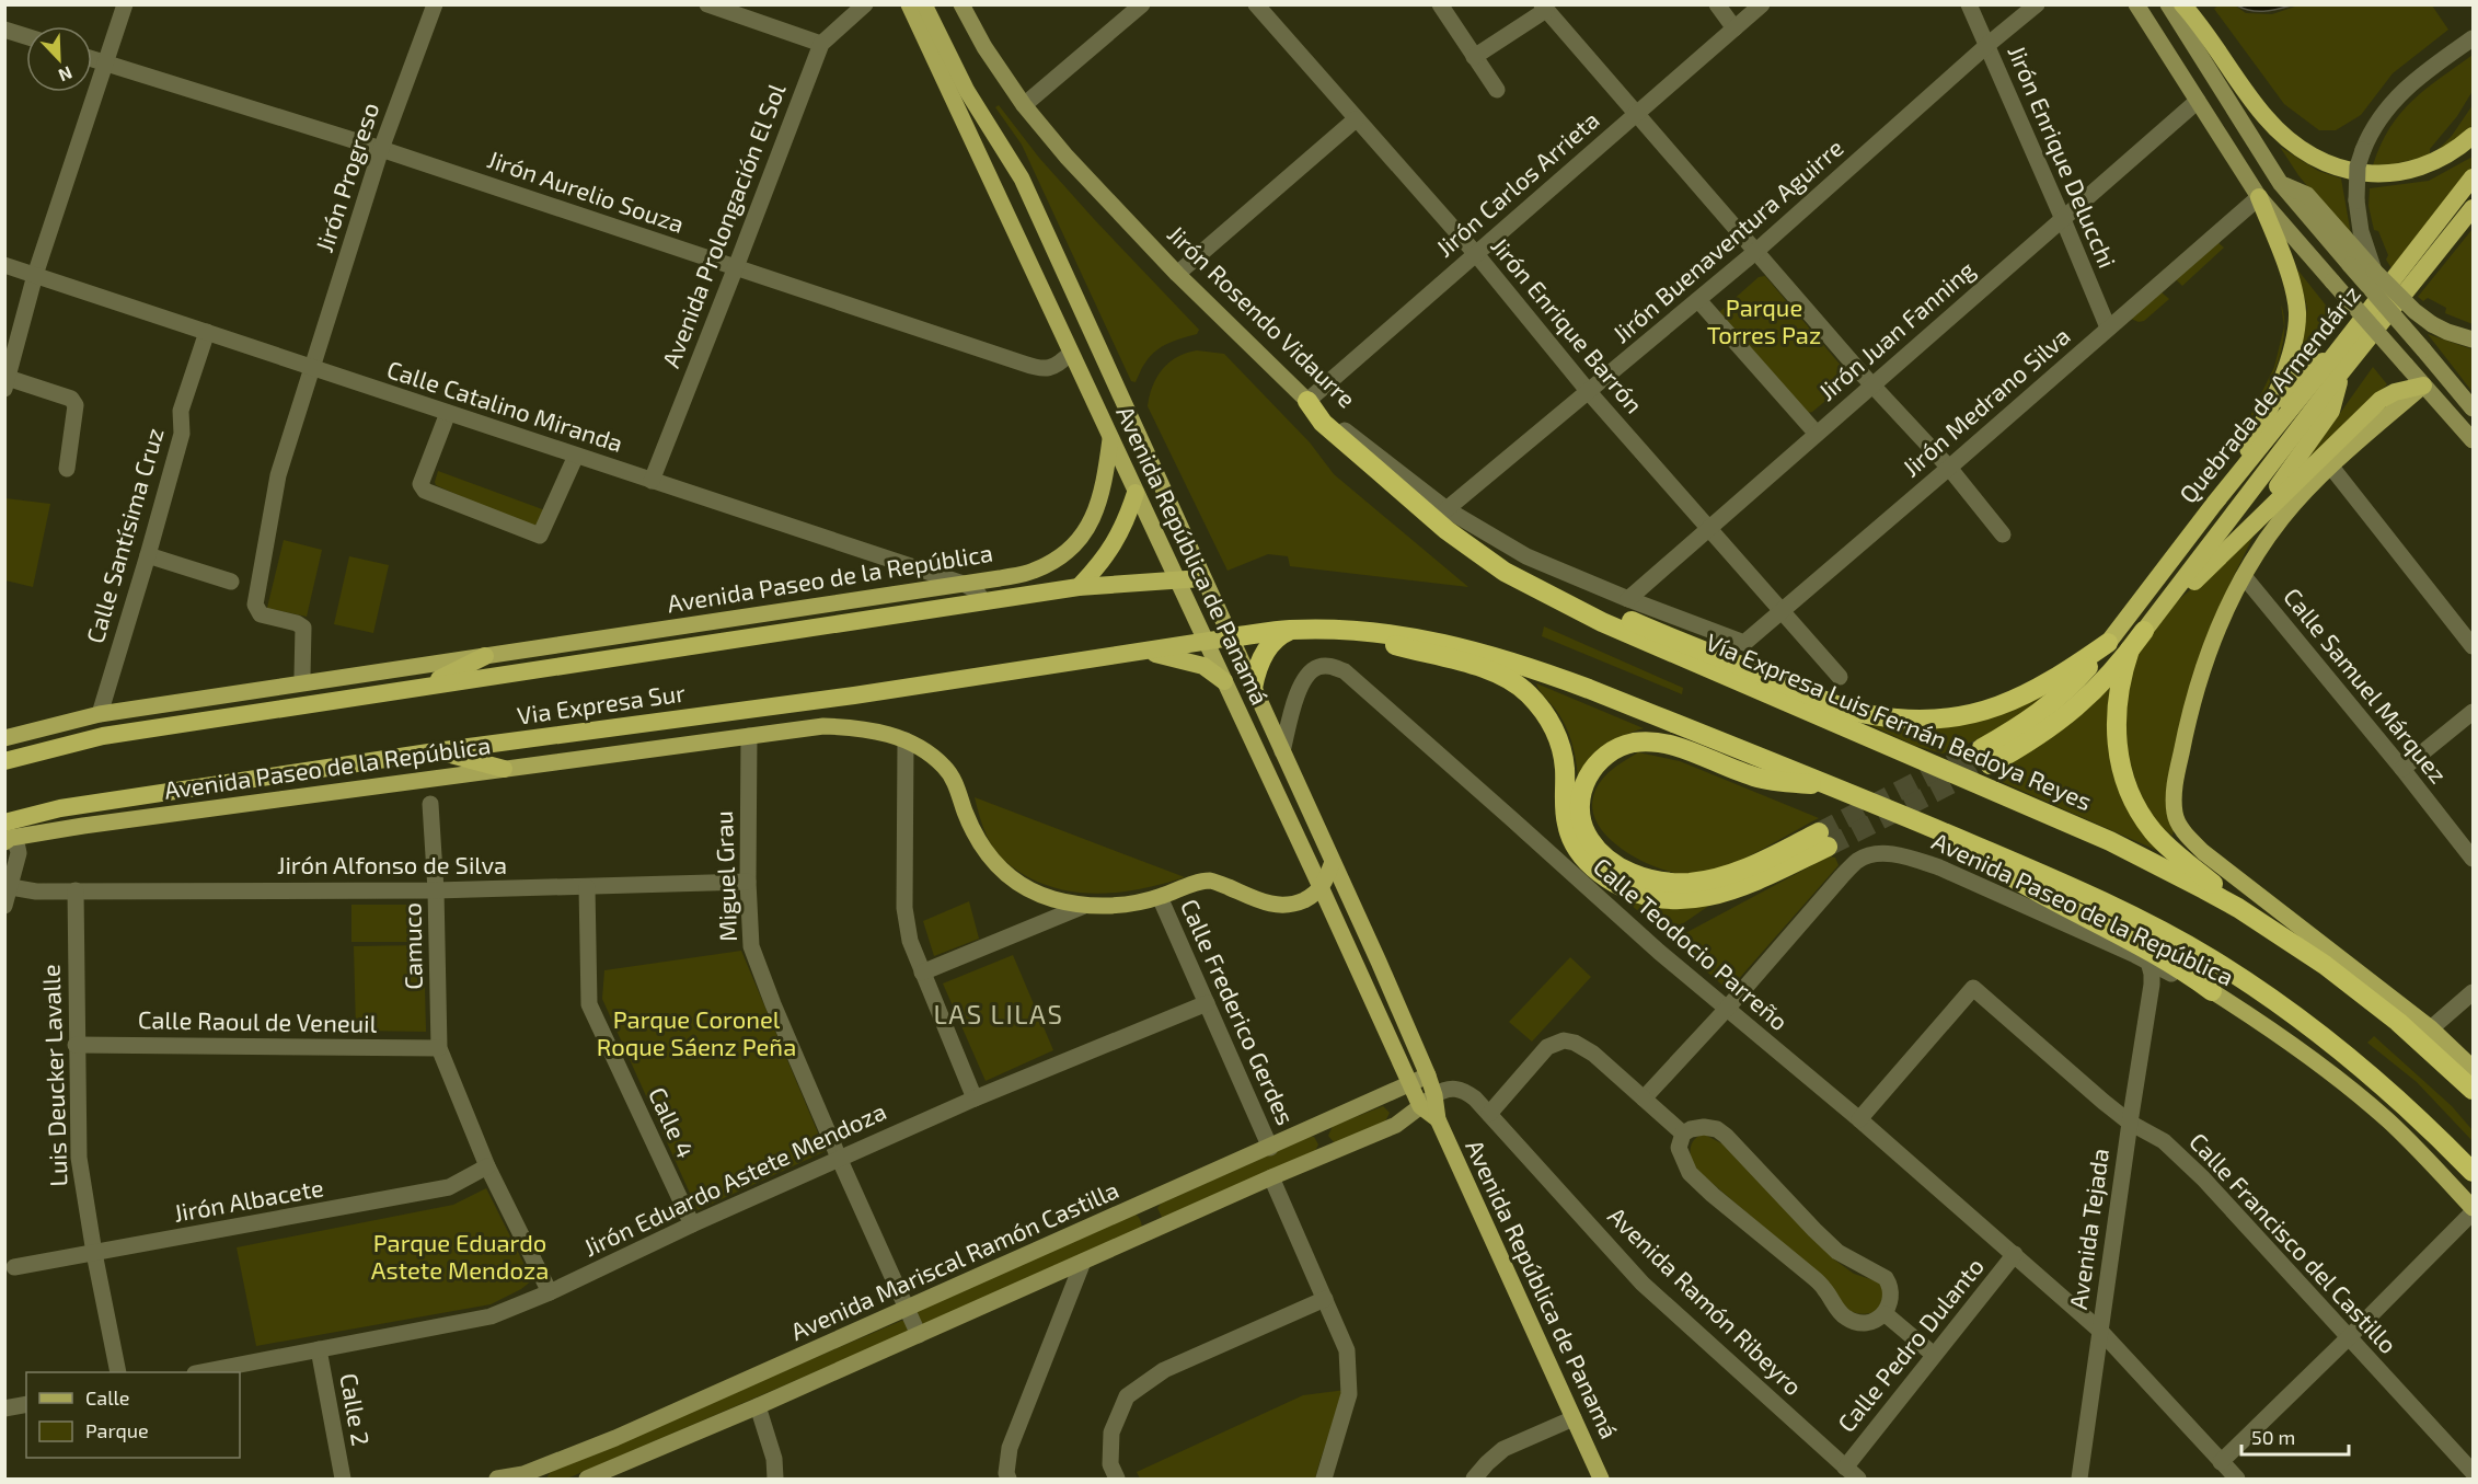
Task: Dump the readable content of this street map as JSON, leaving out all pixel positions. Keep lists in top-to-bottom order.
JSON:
{
  "streets": {
    "highway": ["Quebrada de Armendáriz", "Via Expresa Sur", "Vía Expresa Luis Fernán Bedoya Reyes"],
    "main road": [
      "Jirón Rosendo Vidaurre",
      "Avenida República de Panamá",
      "Avenida Paseo de la República",
      "Avenida Mariscal Ramón Castilla"
    ],
    "street": [
      "Jirón Enrique Delucchi",
      "Jirón Progreso",
      "Jirón Carlos Arrieta",
      "Jirón Aurelio Souza",
      "Avenida Prolongación El Sol",
      "Jirón Buenaventura Aguirre",
      "Jirón Enrique Barrón",
      "Jirón Juan Fanning",
      "Jirón Medrano Silva",
      "Calle Catalino Miranda",
      "Calle Santísima Cruz",
      "Calle Samuel Márquez",
      "Jirón Alfonso de Silva",
      "Miguel Grau",
      "Calle Teodocio Parreño",
      "Camuco",
      "Calle Frederico Gerdes",
      "Calle Raoul de Veneuil",
      "Luis Deucker Lavalle",
      "Calle 4",
      "Jirón Eduardo Astete Mendoza",
      "Jirón Albacete",
      "Avenida Tejada",
      "Calle Francisco del Castillo",
      "Avenida Ramón Ribeyro",
      "Calle Pedro Dulanto",
      "Calle 2"
    ]
  },
  "crossings": [
    ["Jirón Enrique Delucchi", "Jirón Buenaventura Aguirre"],
    ["Jirón Enrique Delucchi", "Jirón Juan Fanning"],
    ["Jirón Enrique Delucchi", "Jirón Medrano Silva"],
    ["Jirón Progreso", "Jirón Aurelio Souza"],
    ["Jirón Progreso", "Calle Catalino Miranda"],
    ["Jirón Carlos Arrieta", "Jirón Rosendo Vidaurre"],
    ["Jirón Carlos Arrieta", "Jirón Enrique Barrón"],
    ["Jirón Carlos Arrieta", "Vía Expresa Luis Fernán Bedoya Reyes"],
    ["Jirón Aurelio Souza", "Avenida Prolongación El Sol"],
    ["Jirón Aurelio Souza", "Avenida República de Panamá"],
    ["Avenida Prolongación El Sol", "Calle Catalino Miranda"],
    ["Jirón Buenaventura Aguirre", "Jirón Rosendo Vidaurre"],
    ["Jirón Buenaventura Aguirre", "Jirón Enrique Barrón"],
    ["Jirón Rosendo Vidaurre", "Jirón Juan Fanning"],
    ["Jirón Rosendo Vidaurre", "Jirón Medrano Silva"],
    ["Jirón Rosendo Vidaurre", "Vía Expresa Luis Fernán Bedoya Reyes"],
    ["Jirón Enrique Barrón", "Jirón Juan Fanning"],
    ["Jirón Enrique Barrón", "Jirón Medrano Silva"],
    ["Calle Catalino Miranda", "Calle Santísima Cruz"],
    ["Calle Catalino Miranda", "Avenida Paseo de la República"],
    ["Calle Catalino Miranda", "Via Expresa Sur"],
    ["Calle Santísima Cruz", "Avenida Paseo de la República"],
    ["Avenida República de Panamá", "Avenida Paseo de la República"],
    ["Avenida República de Panamá", "Via Expresa Sur"],
    ["Avenida República de Panamá", "Calle Teodocio Parreño"],
    ["Avenida República de Panamá", "Avenida Mariscal Ramón Castilla"],
    ["Avenida República de Panamá", "Avenida Ramón Ribeyro"],
    ["Avenida Paseo de la República", "Via Expresa Sur"],
    ["Avenida Paseo de la República", "Miguel Grau"],
    ["Avenida Paseo de la República", "Calle Teodocio Parreño"],
    ["Avenida Paseo de la República", "Calle Frederico Gerdes"],
    ["Avenida Paseo de la República", "Avenida Tejada"],
    ["Jirón Alfonso de Silva", "Miguel Grau"],
    ["Jirón Alfonso de Silva", "Camuco"],
    ["Jirón Alfonso de Silva", "Luis Deucker Lavalle"],
    ["Jirón Alfonso de Silva", "Calle 4"],
    ["Miguel Grau", "Jirón Eduardo Astete Mendoza"],
    ["Miguel Grau", "Avenida Mariscal Ramón Castilla"],
    ["Calle Teodocio Parreño", "Avenida Tejada"],
    ["Calle Teodocio Parreño", "Calle Francisco del Castillo"],
    ["Calle Teodocio Parreño", "Calle Pedro Dulanto"],
    ["Camuco", "Calle Raoul de Veneuil"],
    ["Calle Frederico Gerdes", "Jirón Eduardo Astete Mendoza"],
    ["Calle Frederico Gerdes", "Avenida Mariscal Ramón Castilla"],
    ["Calle Raoul de Veneuil", "Luis Deucker Lavalle"],
    ["Luis Deucker Lavalle", "Jirón Albacete"],
    ["Calle 4", "Jirón Eduardo Astete Mendoza"],
    ["Jirón Eduardo Astete Mendoza", "Calle 2"],
    ["Avenida Tejada", "Calle Francisco del Castillo"],
    ["Avenida Ramón Ribeyro", "Calle Pedro Dulanto"]
  ],
  "districts": ["LAS LILAS"],
  "parks": ["Parque Torres Paz", "Parque Coronel Roque Sáenz Peña", "Parque Eduardo Astete Mendoza"],
  "legend": ["Calle", "Parque"],
  "scale_bar": "50 m",
  "north": "bottom right"
}
